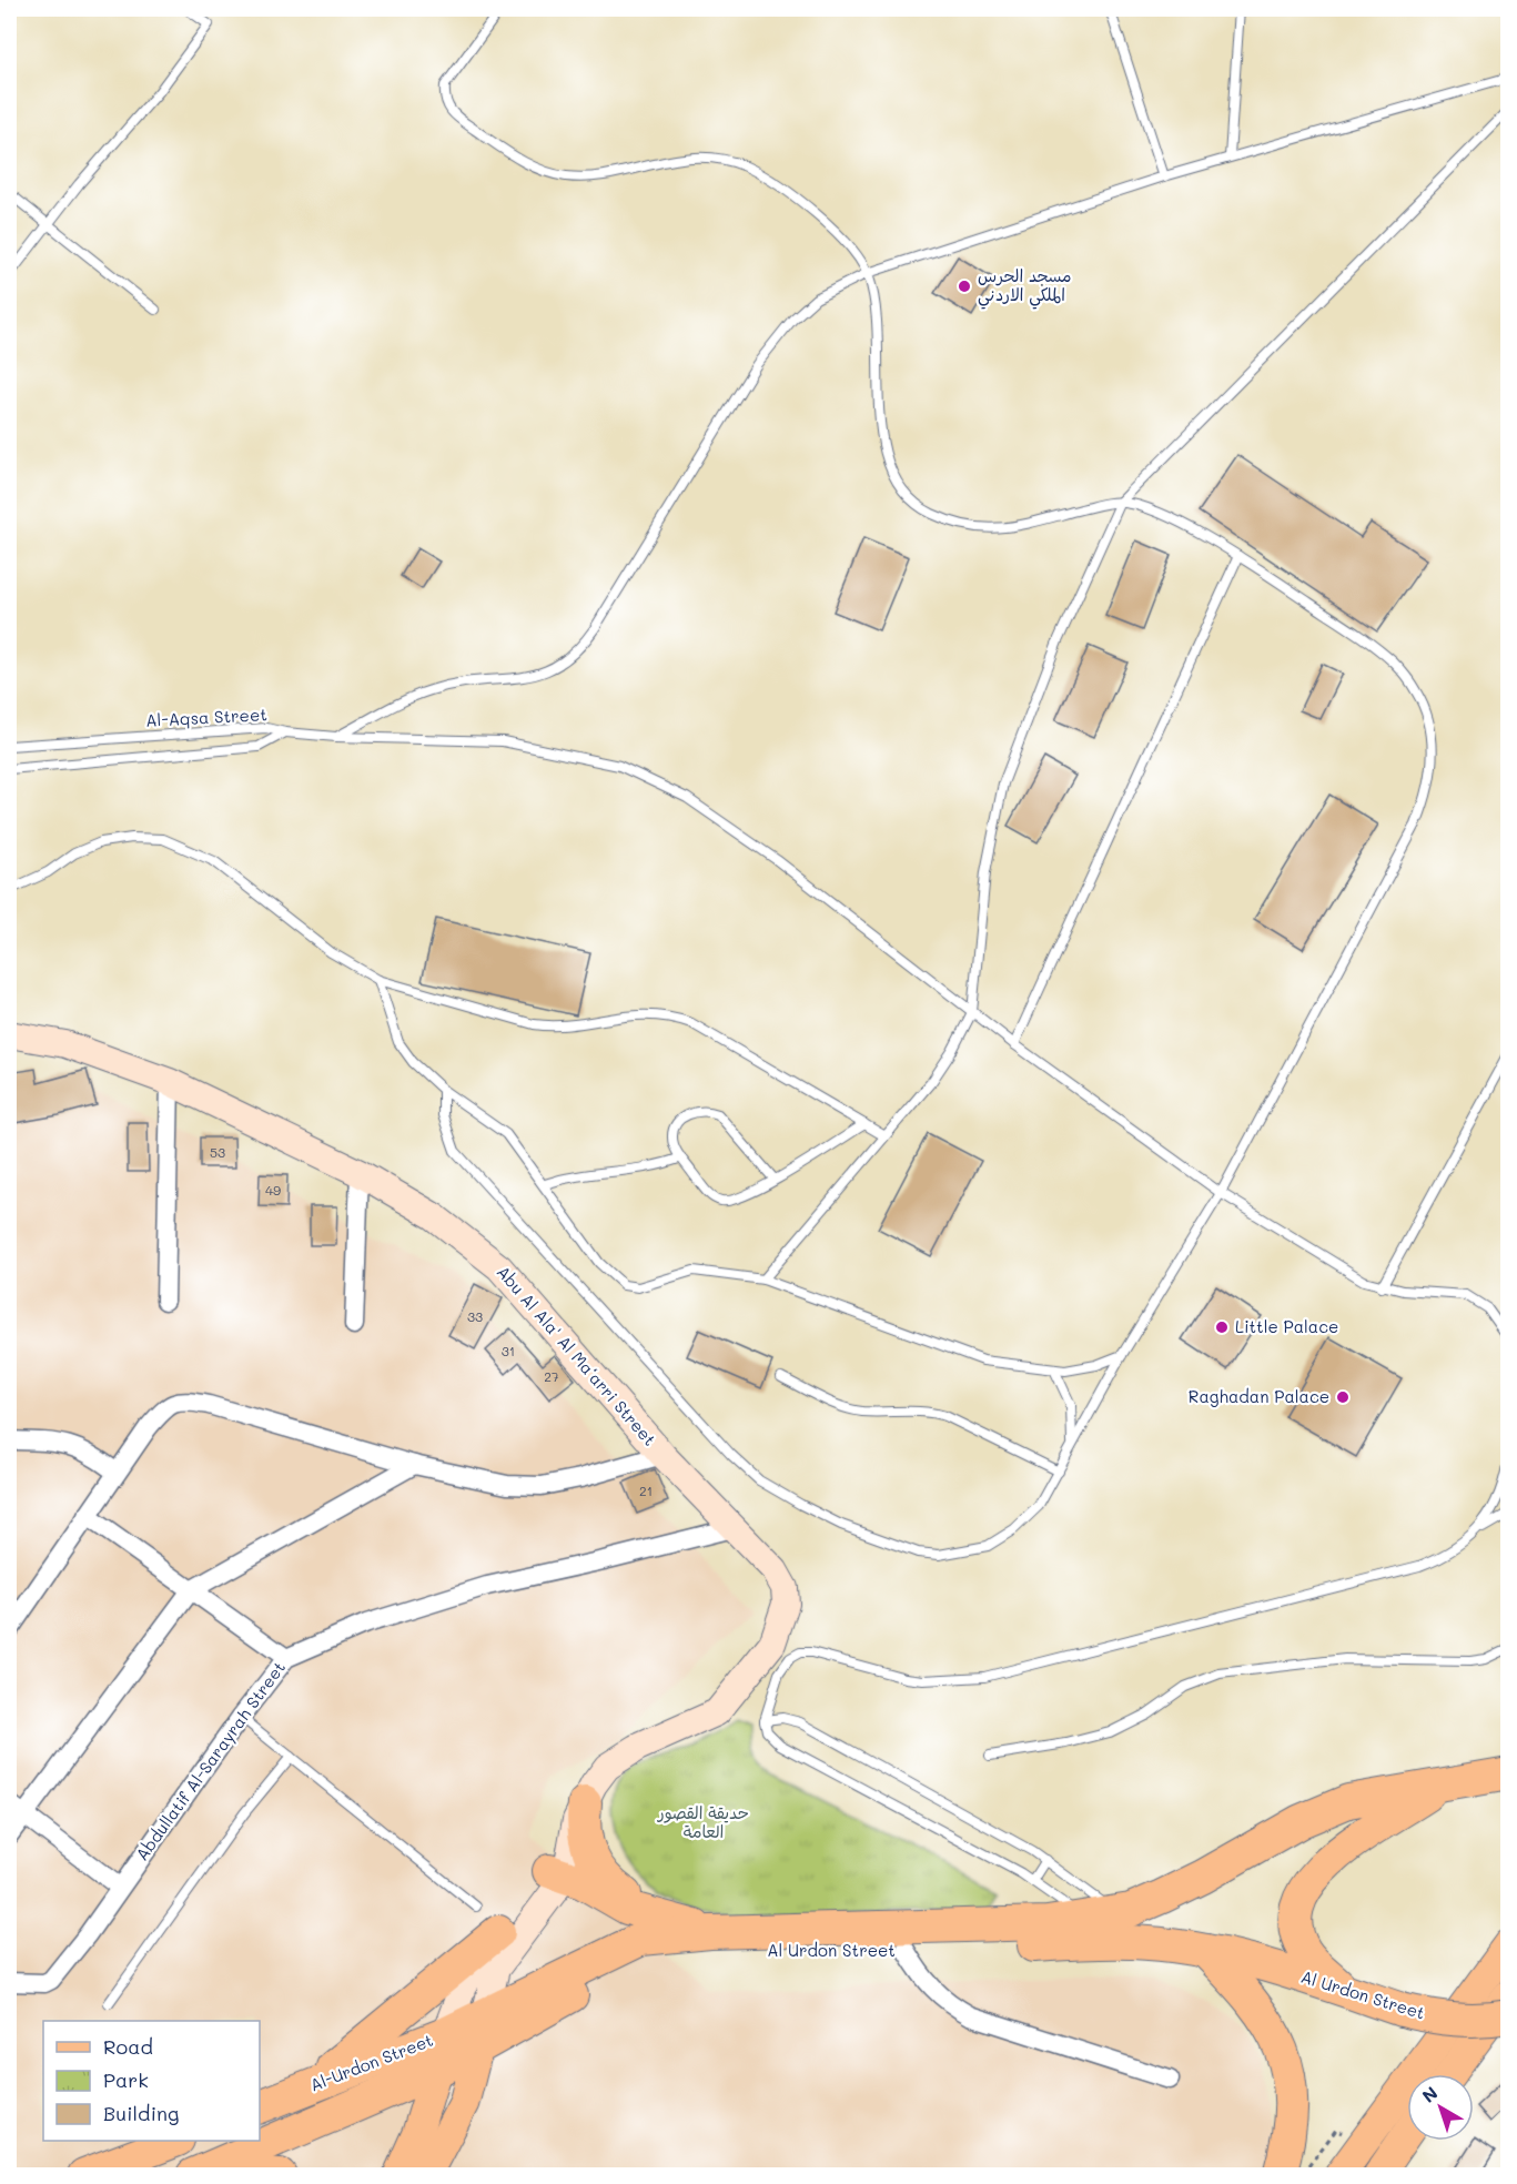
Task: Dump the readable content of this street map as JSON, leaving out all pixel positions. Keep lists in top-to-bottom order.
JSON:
{
  "streets": {
    "highway": ["Al Urdon Street", "Al-Urdon Street"],
    "street": ["Abu Al Ala' Al Maʻarri Street", "Abdullatif Al-Sarayrah Street"],
    "lane": ["Al-Aqsa Street"]
  },
  "crossings": [
    ["Abu Al Ala' Al Maʻarri Street", "Abdullatif Al-Sarayrah Street"],
    ["Al Urdon Street", "Al-Urdon Street"]
  ],
  "parks": ["حديقة القصور العامة"],
  "places": ["مسجد الحرس الملكي الاردني", "Little Palace", "Raghadan Palace"],
  "house_numbers": [
    "53",
    "49",
    "33",
    "31",
    "27",
    "21"
  ],
  "legend": ["Road", "Park", "Building"],
  "north": "top left"
}
